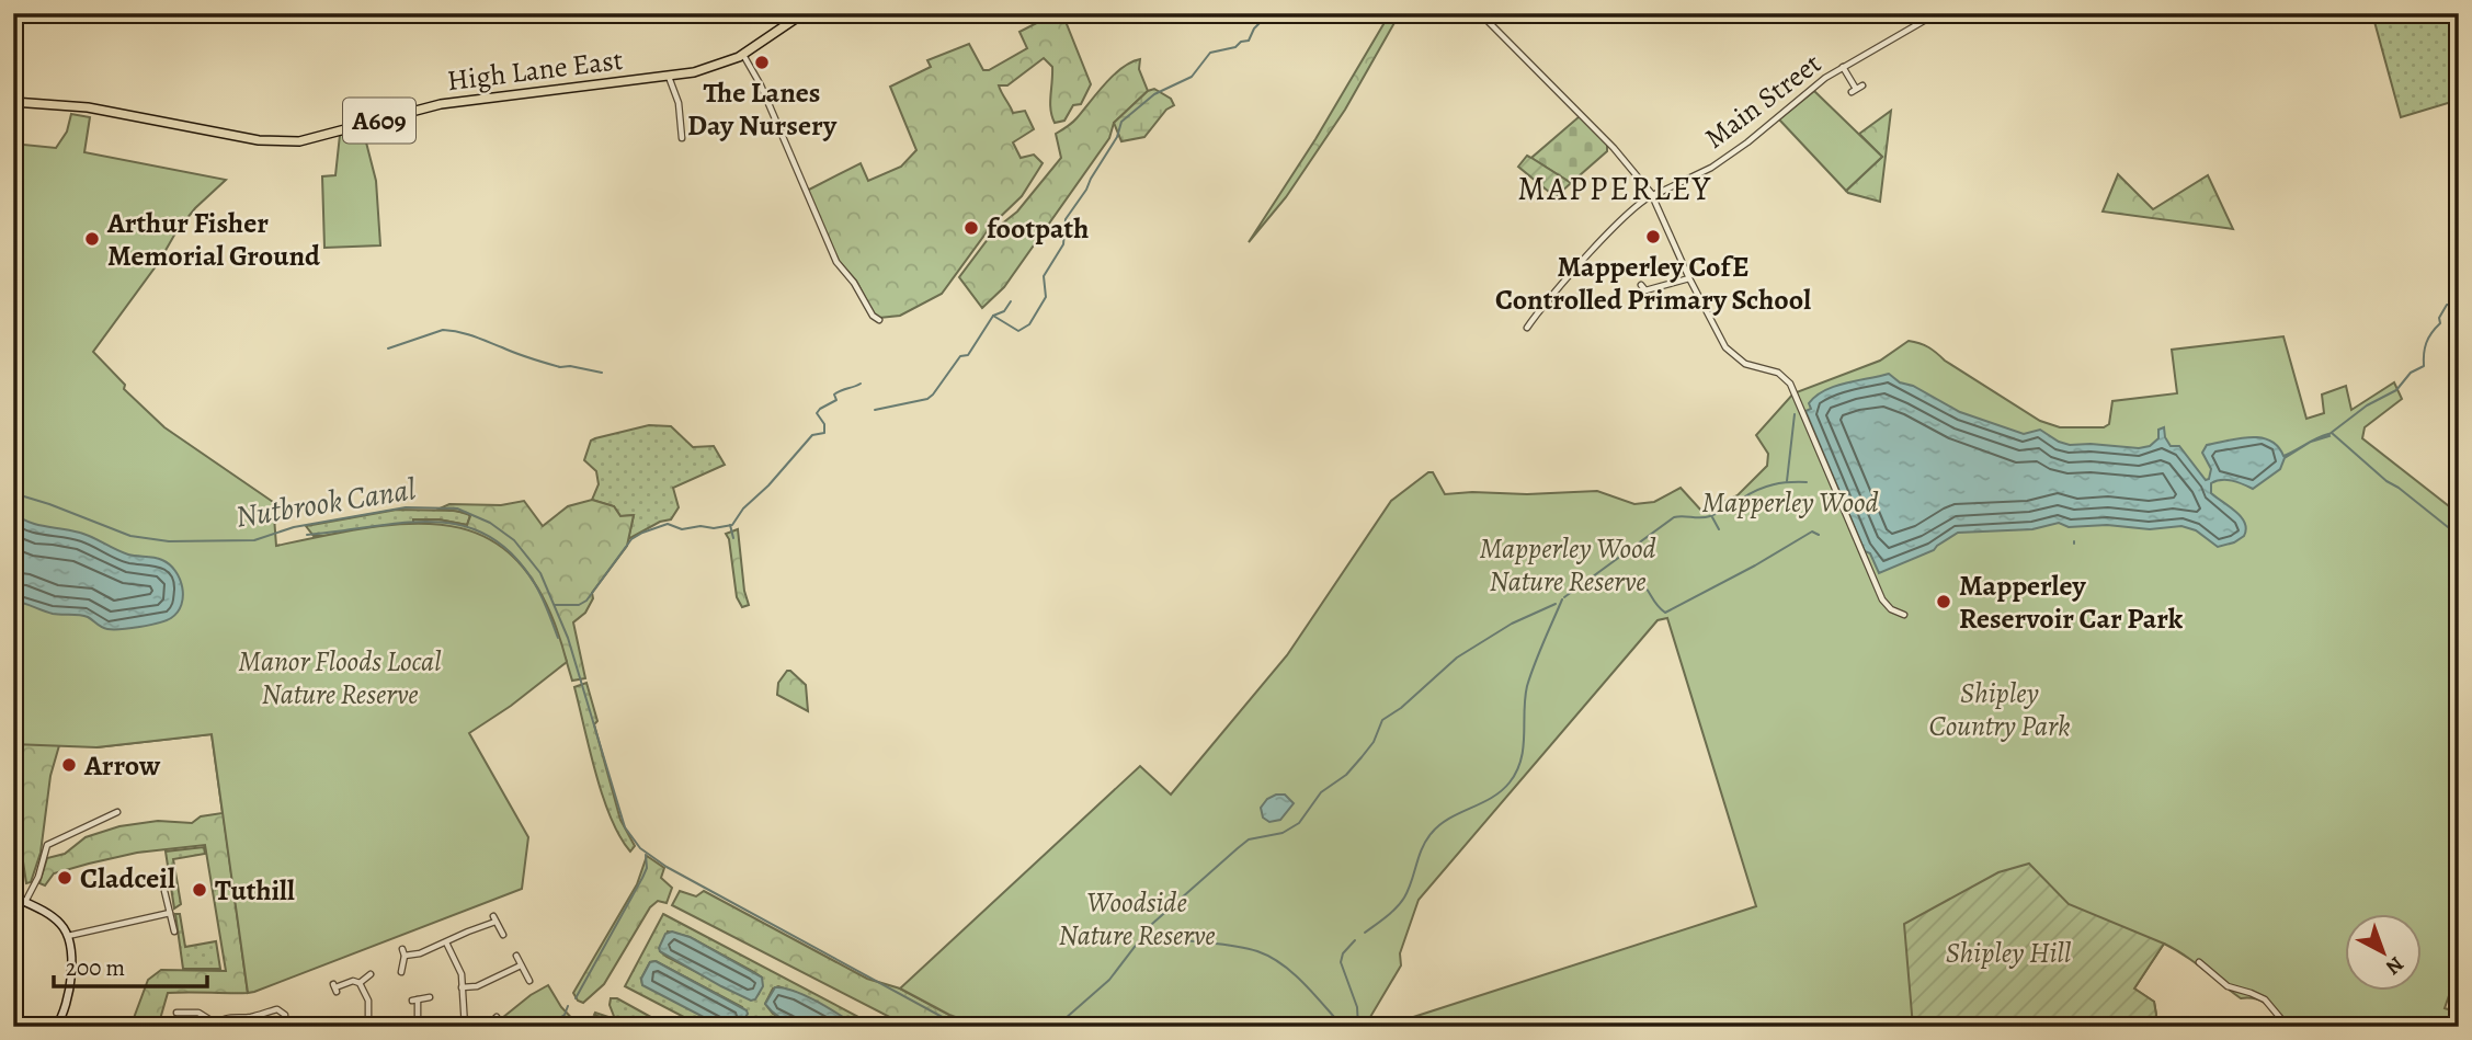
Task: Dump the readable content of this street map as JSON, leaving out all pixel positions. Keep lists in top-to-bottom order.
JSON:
{
  "streets": {
    "main road": ["High Lane East", "A609"],
    "street": ["Main Street"]
  },
  "crossings": [
    ["High Lane East", "A609"]
  ],
  "districts": ["MAPPERLEY"],
  "water": ["Nutbrook Canal"],
  "parks": [
    "Mapperley Wood",
    "Mapperley Wood Nature Reserve",
    "Manor Floods Local Nature Reserve",
    "Shipley Country Park",
    "Woodside Nature Reserve",
    "Shipley Hill"
  ],
  "places": [
    "The Lanes Day Nursery",
    "footpath",
    "Mapperley CofE Controlled Primary School",
    "Arthur Fisher Memorial Ground",
    "Mapperley Reservoir Car Park",
    "Arrow",
    "Cladceil",
    "Tuthill"
  ],
  "scale_bar": "200 m",
  "north": "bottom right"
}
